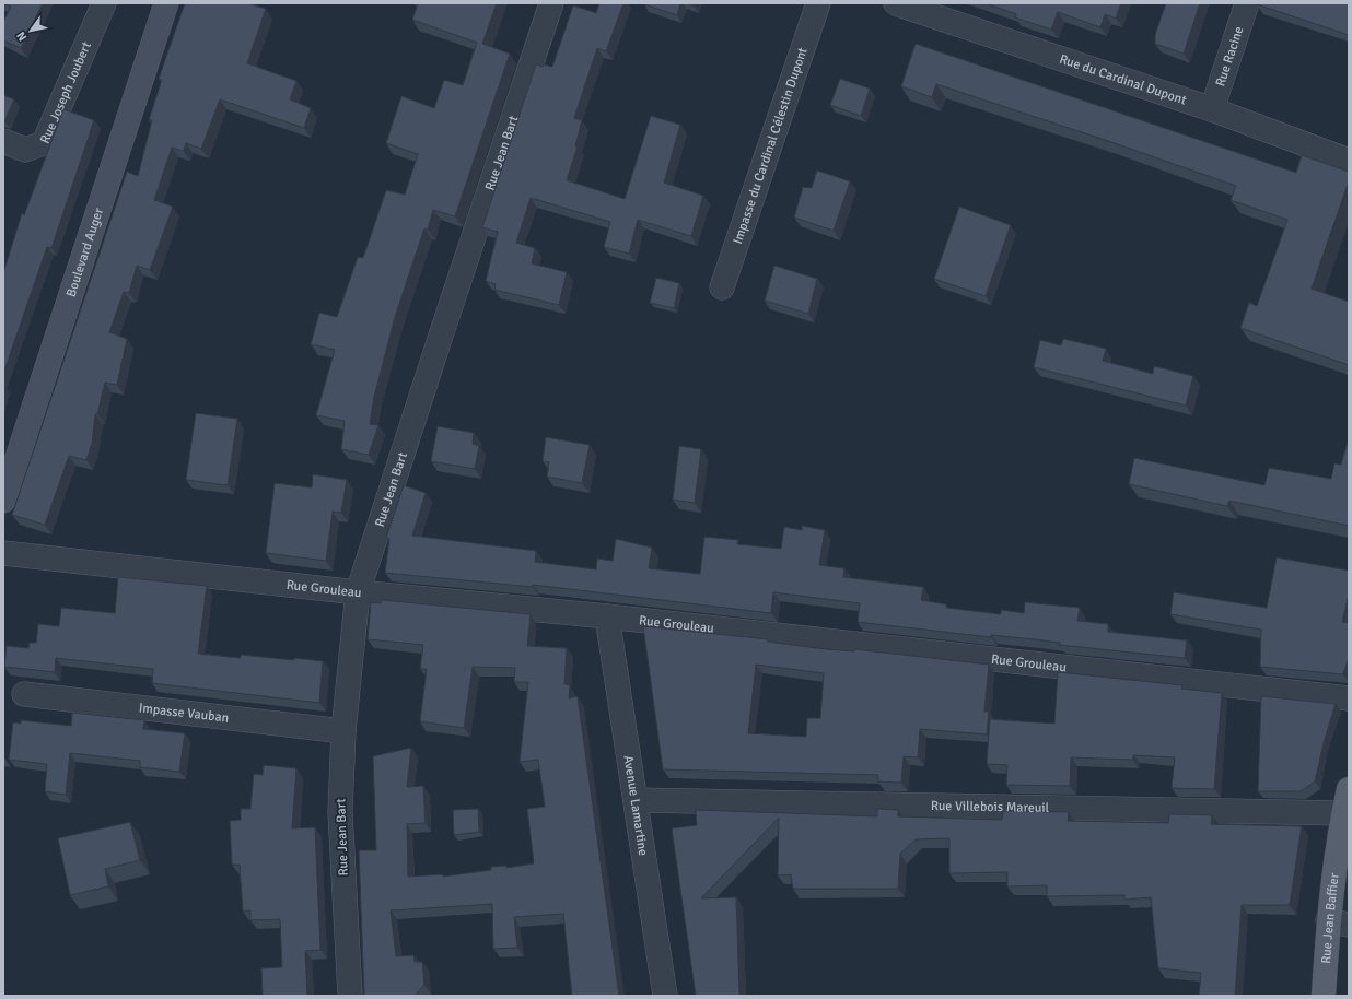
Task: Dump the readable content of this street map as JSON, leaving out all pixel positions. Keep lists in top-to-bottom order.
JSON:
{
  "streets": {
    "main road": ["Rue Jean Baffier"],
    "street": [
      "Rue Racine",
      "Rue du Cardinal Dupont",
      "Rue Joseph Joubert",
      "Impasse du Cardinal Célestin Dupont",
      "Rue Jean Bart",
      "Boulevard Auger",
      "Rue Grouleau",
      "Impasse Vauban",
      "Avenue Lamartine",
      "Rue Villebois Mareuil"
    ]
  },
  "crossings": [
    ["Rue Racine", "Rue du Cardinal Dupont"],
    ["Rue Jean Bart", "Rue Grouleau"],
    ["Rue Jean Bart", "Impasse Vauban"],
    ["Rue Grouleau", "Avenue Lamartine"],
    ["Avenue Lamartine", "Rue Villebois Mareuil"],
    ["Rue Villebois Mareuil", "Rue Jean Baffier"]
  ],
  "north": "bottom left"
}
